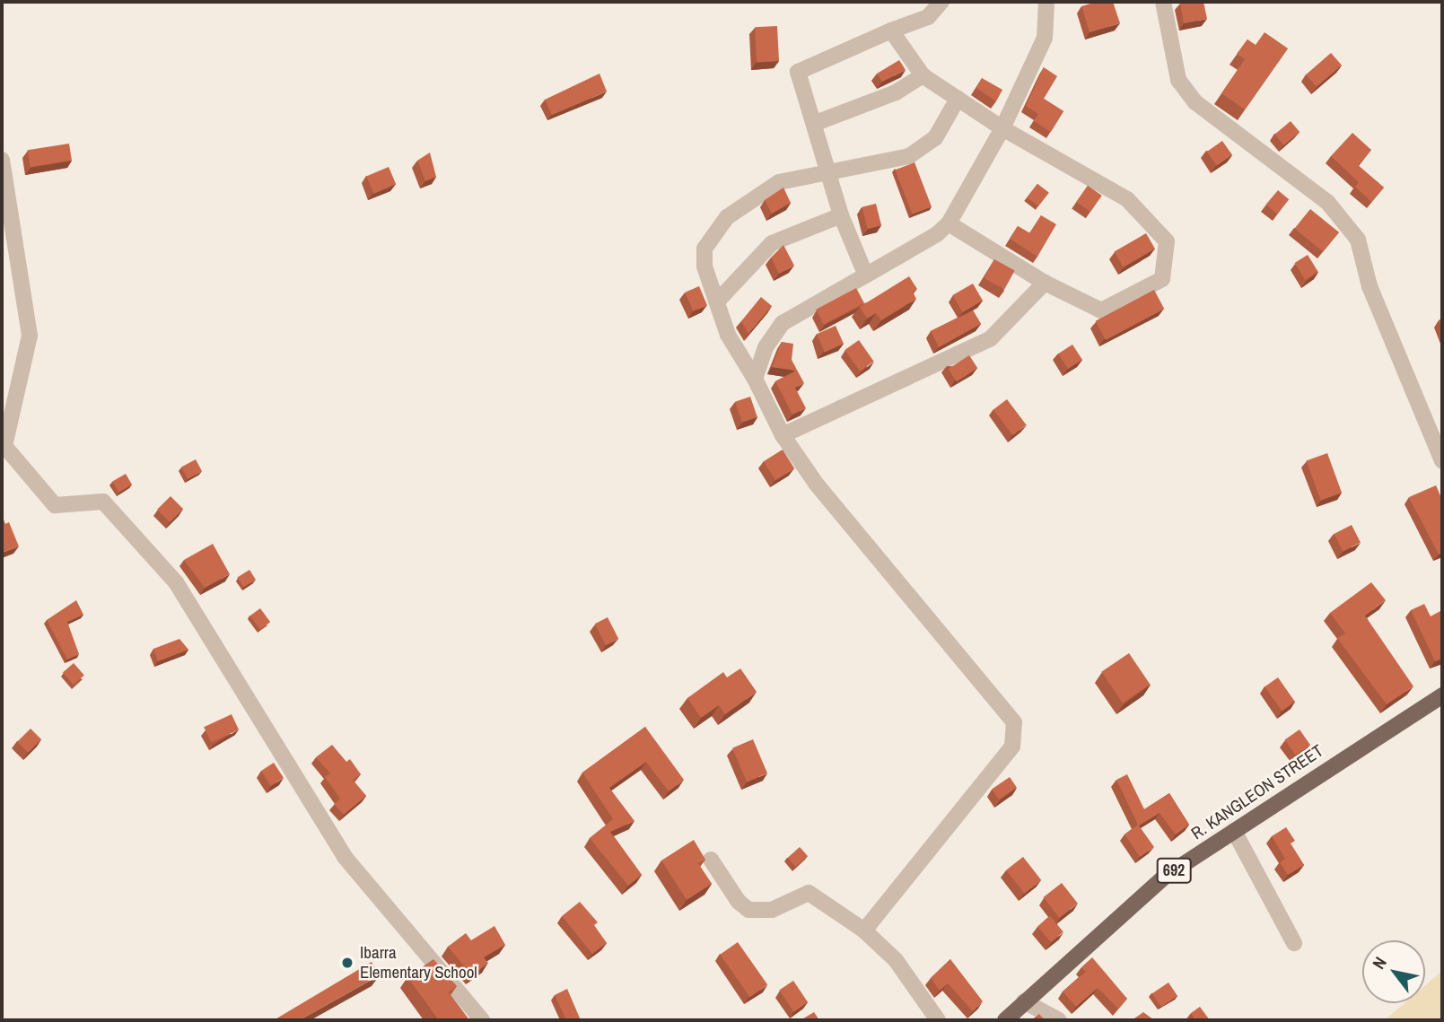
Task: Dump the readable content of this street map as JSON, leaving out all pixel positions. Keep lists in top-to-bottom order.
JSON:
{
  "streets": {
    "main road": ["R. KANGLEON STREET", "692"]
  },
  "places": ["Ibarra Elementary School"],
  "north": "top left"
}
